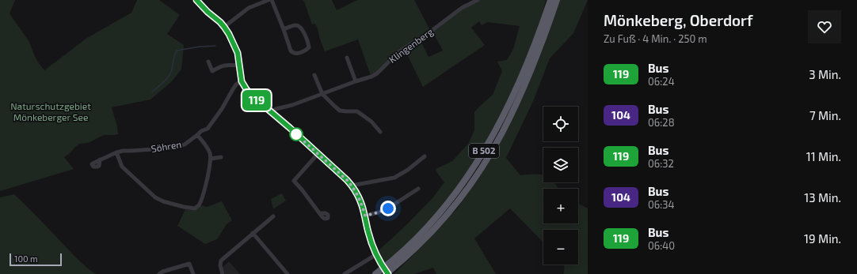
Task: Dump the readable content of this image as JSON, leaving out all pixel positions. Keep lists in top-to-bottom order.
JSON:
{
  "streets": {
    "highway": ["B 502"],
    "street": ["Klingenberg", "Söhren"]
  },
  "parks": ["Naturschutzgebiet Mönkeberger See"],
  "lines": ["bus line 119"],
  "scale_bar": "100 m",
  "page": {
    "on_map": "119",
    "heading": ["Mönkeberg, Oberdorf", "Zu Fuß · 4 Min. · 250 m"],
    "list": [
      {
        "mark": "119",
        "name": "Bus",
        "note": "06:24",
        "value": "3 Min."
      },
      {
        "mark": "104",
        "name": "Bus",
        "note": "06:28",
        "value": "7 Min."
      },
      {
        "mark": "119",
        "name": "Bus",
        "note": "06:32",
        "value": "11 Min."
      },
      {
        "mark": "104",
        "name": "Bus",
        "note": "06:34",
        "value": "13 Min."
      },
      {
        "mark": "119",
        "name": "Bus",
        "note": "06:40",
        "value": "19 Min."
      }
    ],
    "map_buttons": ["+", "−"],
    "scale": "100 m"
  }
}
